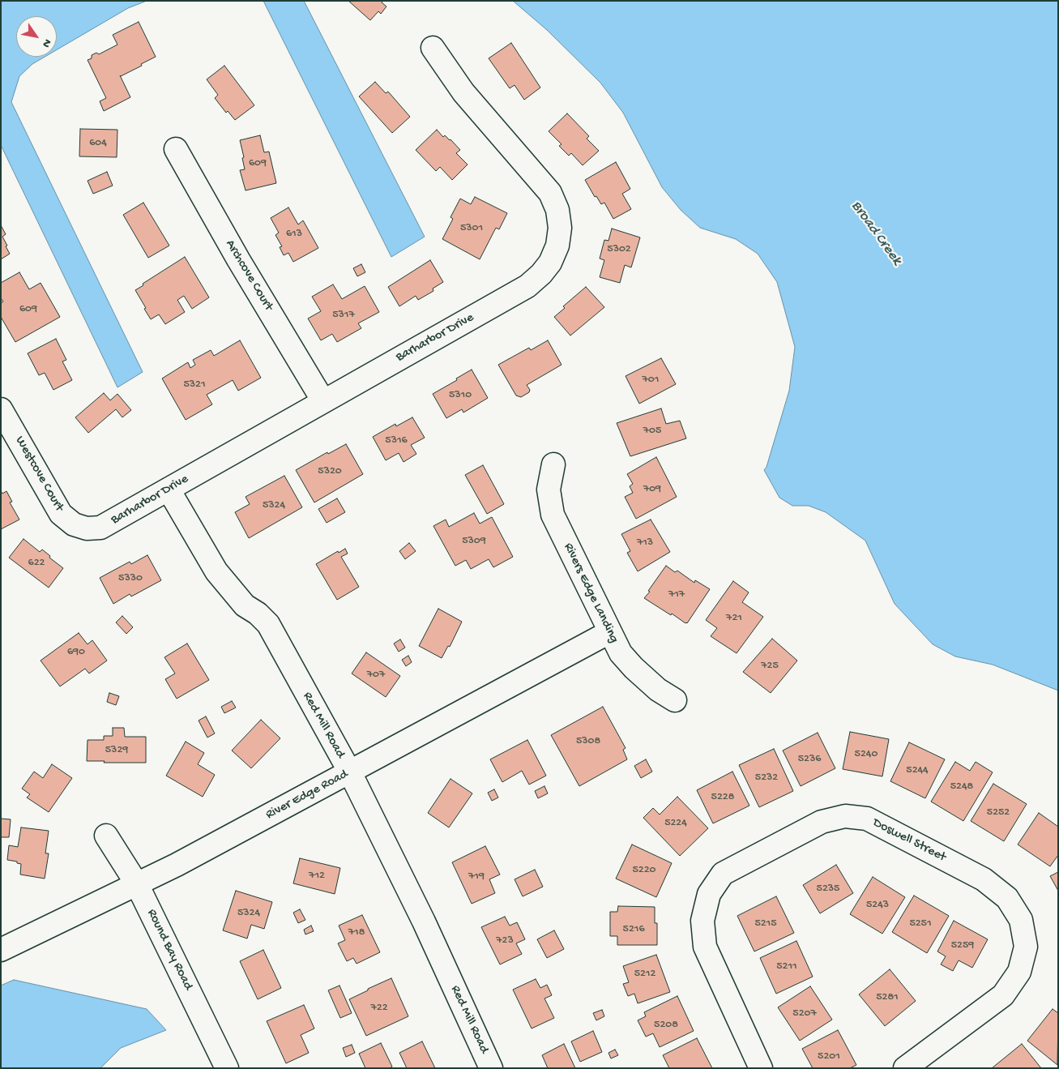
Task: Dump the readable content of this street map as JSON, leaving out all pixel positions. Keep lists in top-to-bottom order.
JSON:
{
  "streets": {
    "street": [
      "Archcove Court",
      "Barharbor Drive",
      "Westcove Court",
      "Rivers Edge Landing",
      "Red Mill Road",
      "River Edge Road",
      "Doswell Street",
      "Round Bay Road"
    ]
  },
  "crossings": [
    ["Archcove Court", "Barharbor Drive"],
    ["Barharbor Drive", "Westcove Court"],
    ["Barharbor Drive", "Red Mill Road"],
    ["Rivers Edge Landing", "River Edge Road"],
    ["Red Mill Road", "River Edge Road"],
    ["River Edge Road", "Round Bay Road"]
  ],
  "water": ["Broad Creek"],
  "house_numbers": [
    "604",
    "609",
    "5301",
    "613",
    "5302",
    "609",
    "5317",
    "701",
    "5321",
    "5310",
    "705",
    "5316",
    "5320",
    "709",
    "5324",
    "5309",
    "713",
    "622",
    "5330",
    "717",
    "721",
    "690",
    "725",
    "707",
    "5308",
    "5329",
    "5240",
    "5236",
    "5244",
    "5232",
    "5248",
    "5228",
    "5252",
    "5224",
    "5220",
    "712",
    "719",
    "5235",
    "5243",
    "5324",
    "5215",
    "5251",
    "5216",
    "718",
    "723",
    "5259",
    "5211",
    "5212",
    "5281",
    "722",
    "5207",
    "5208",
    "5201"
  ],
  "north": "bottom right"
}
